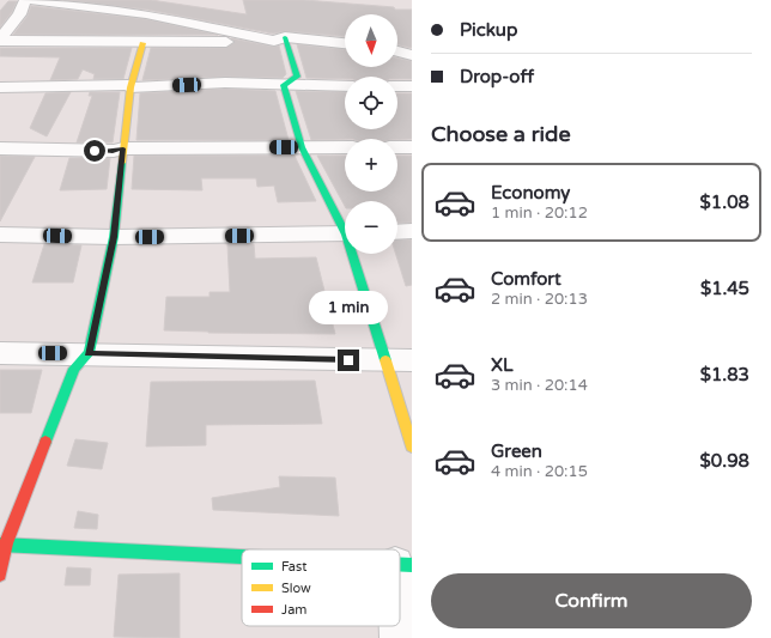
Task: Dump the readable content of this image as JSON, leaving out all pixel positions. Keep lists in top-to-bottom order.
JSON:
{
  "legend": ["Fast", "Slow", "Jam"],
  "north": "bottom",
  "page": {
    "banner": ["Pickup", "Drop-off"],
    "map_buttons": ["+", "−"],
    "heading": "Choose a ride",
    "list": [
      {
        "name": "Economy",
        "note": "1 min · 20:12",
        "value": "$1.08"
      },
      {
        "name": "Comfort",
        "note": "2 min · 20:13",
        "value": "$1.45"
      },
      {
        "name": "XL",
        "note": "3 min · 20:14",
        "value": "$1.83"
      },
      {
        "name": "Green",
        "note": "4 min · 20:15",
        "value": "$0.98"
      }
    ],
    "bubble": "1 min",
    "buttons": "Confirm"
  }
}
